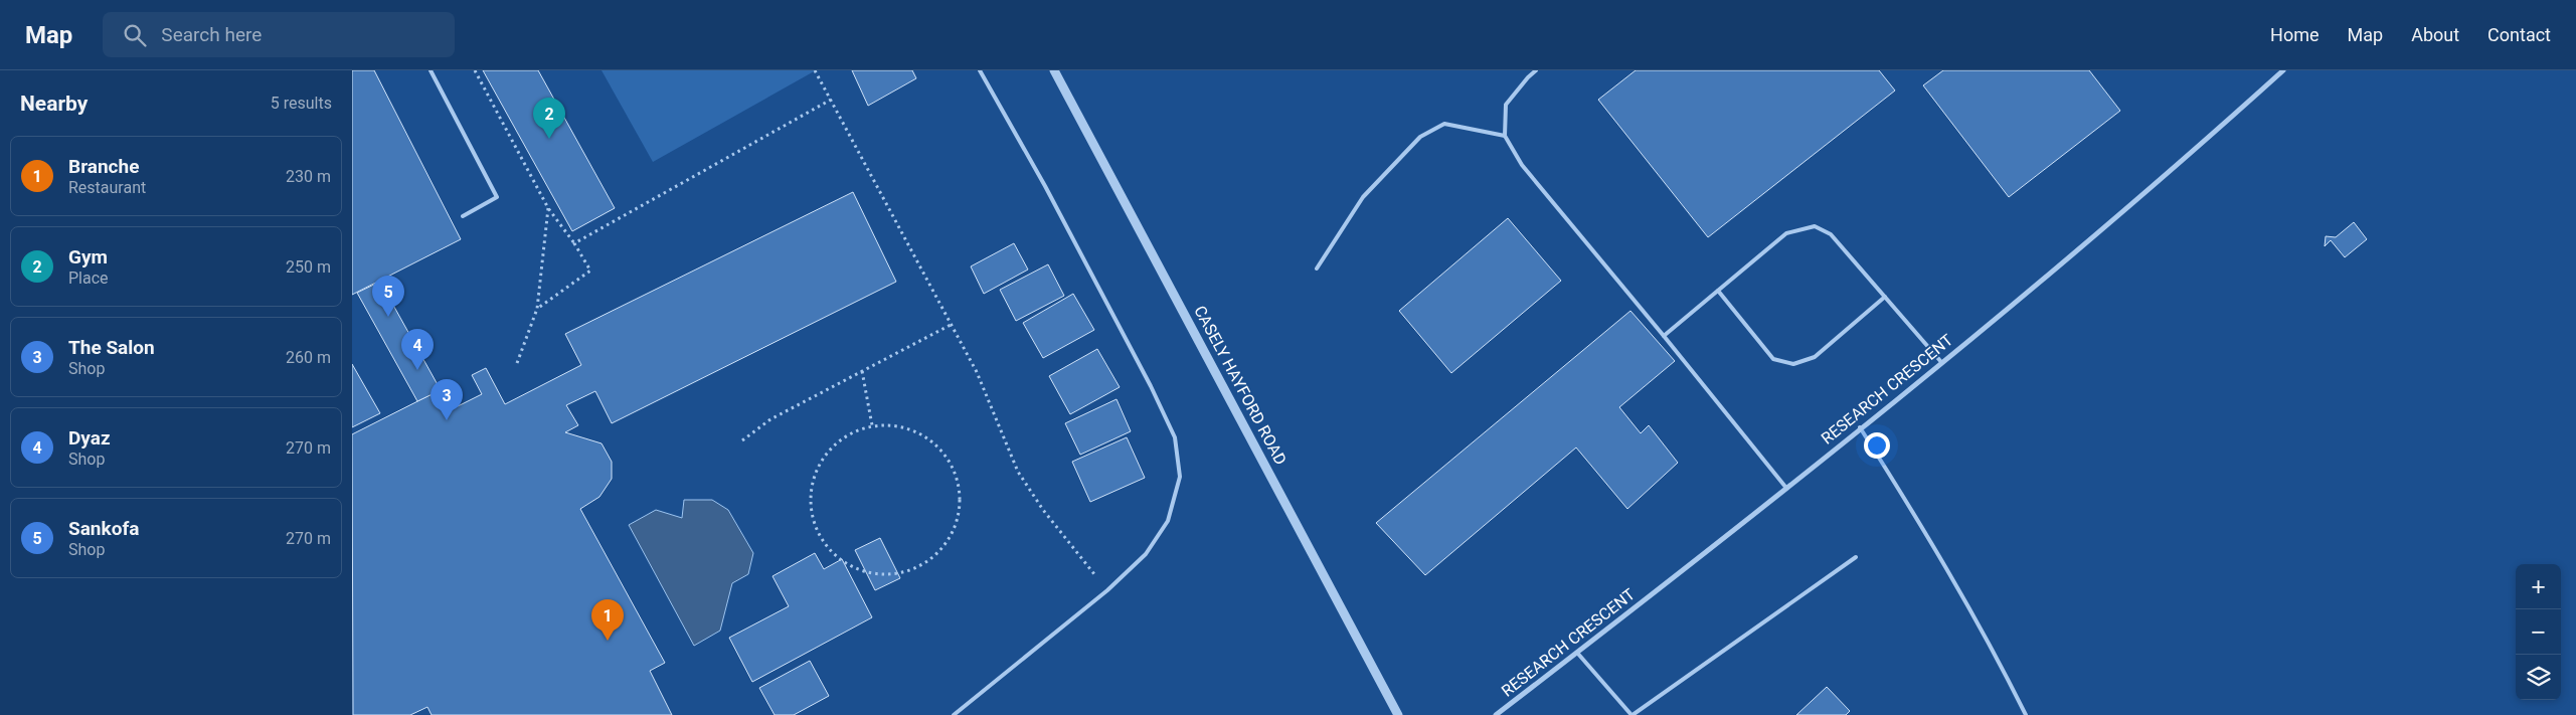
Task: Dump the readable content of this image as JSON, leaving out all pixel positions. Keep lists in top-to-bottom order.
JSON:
{
  "streets": {
    "street": ["CASELY HAYFORD ROAD", "RESEARCH CRESCENT"]
  },
  "page": {
    "header": "Map",
    "search": "Search here",
    "nav": [
      "Home",
      "Map",
      "About",
      "Contact"
    ],
    "heading": ["Nearby", "5 results"],
    "pins": [
      "2",
      "5",
      "4",
      "3",
      "1"
    ],
    "list": [
      {
        "mark": "1",
        "name": "Branche",
        "note": "Restaurant",
        "value": "230 m"
      },
      {
        "mark": "2",
        "name": "Gym",
        "note": "Place",
        "value": "250 m"
      },
      {
        "mark": "3",
        "name": "The Salon",
        "note": "Shop",
        "value": "260 m"
      },
      {
        "mark": "4",
        "name": "Dyaz",
        "note": "Shop",
        "value": "270 m"
      },
      {
        "mark": "5",
        "name": "Sankofa",
        "note": "Shop",
        "value": "270 m"
      }
    ],
    "map_buttons": ["+", "−"]
  }
}
